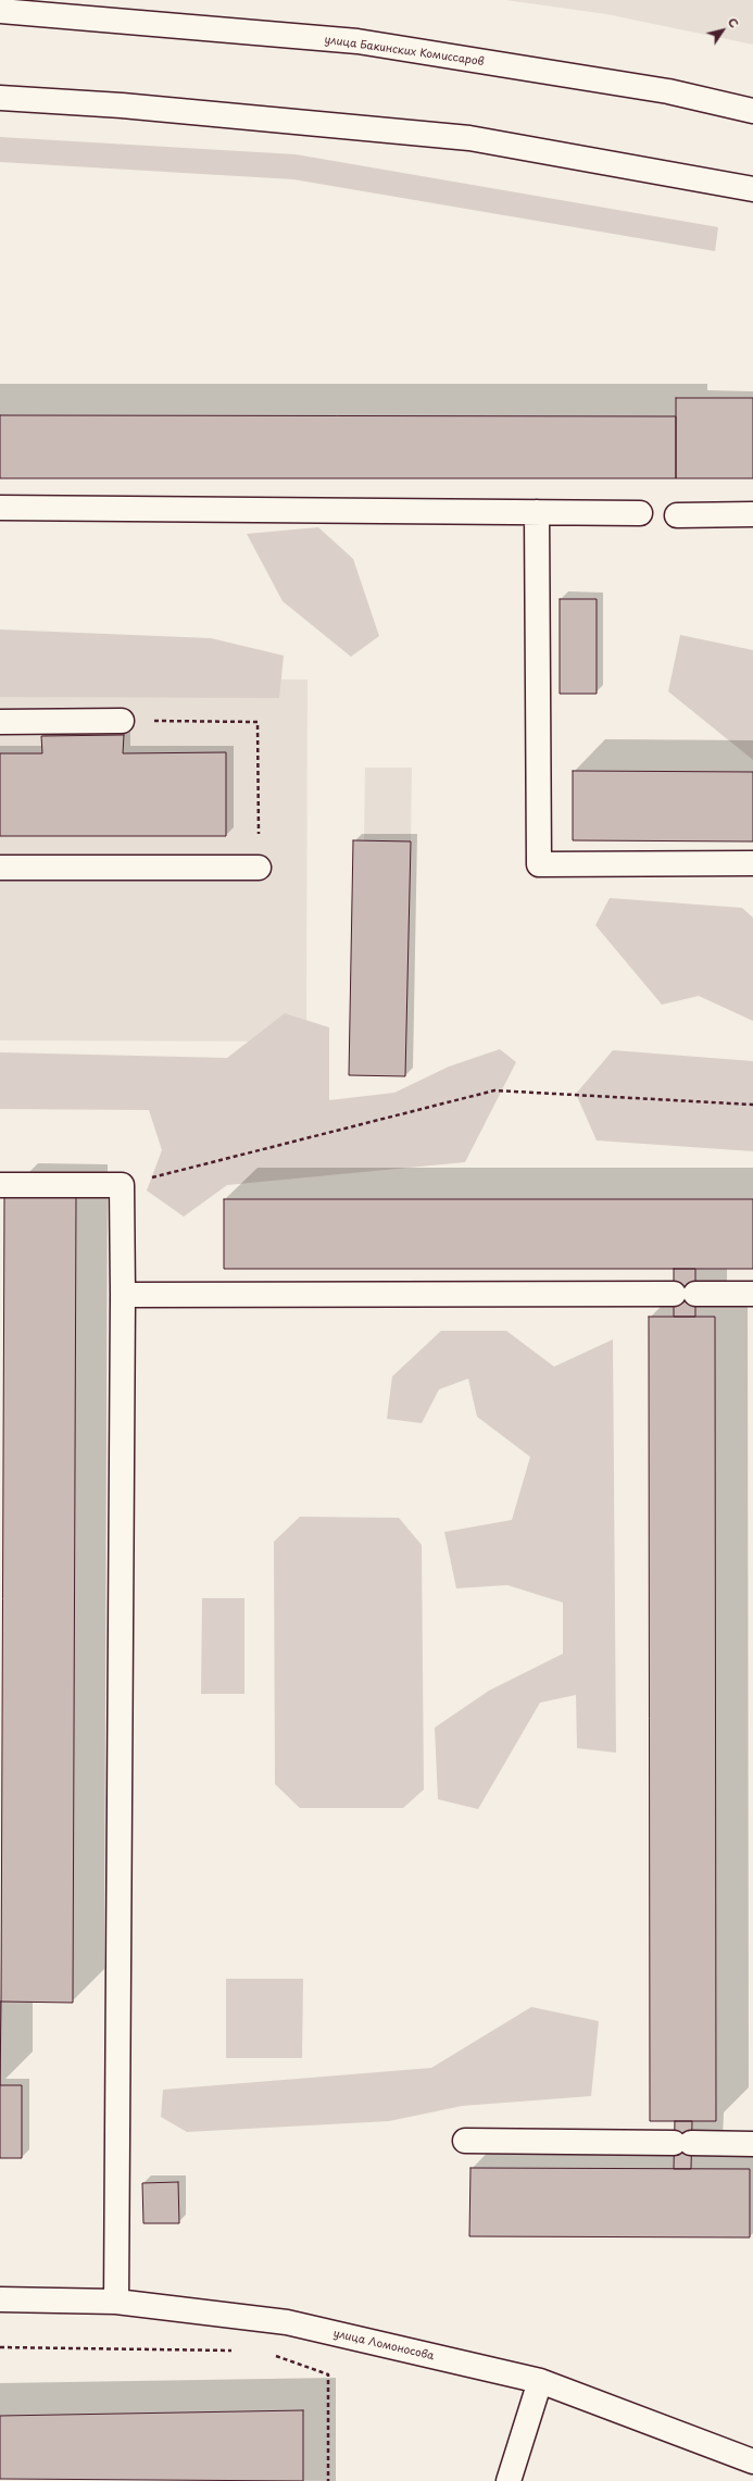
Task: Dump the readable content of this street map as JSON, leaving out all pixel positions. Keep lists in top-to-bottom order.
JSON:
{
  "streets": {
    "main road": ["улица Бакинских Комиссаров", "улица Ломоносова"]
  },
  "north": "top right"
}
